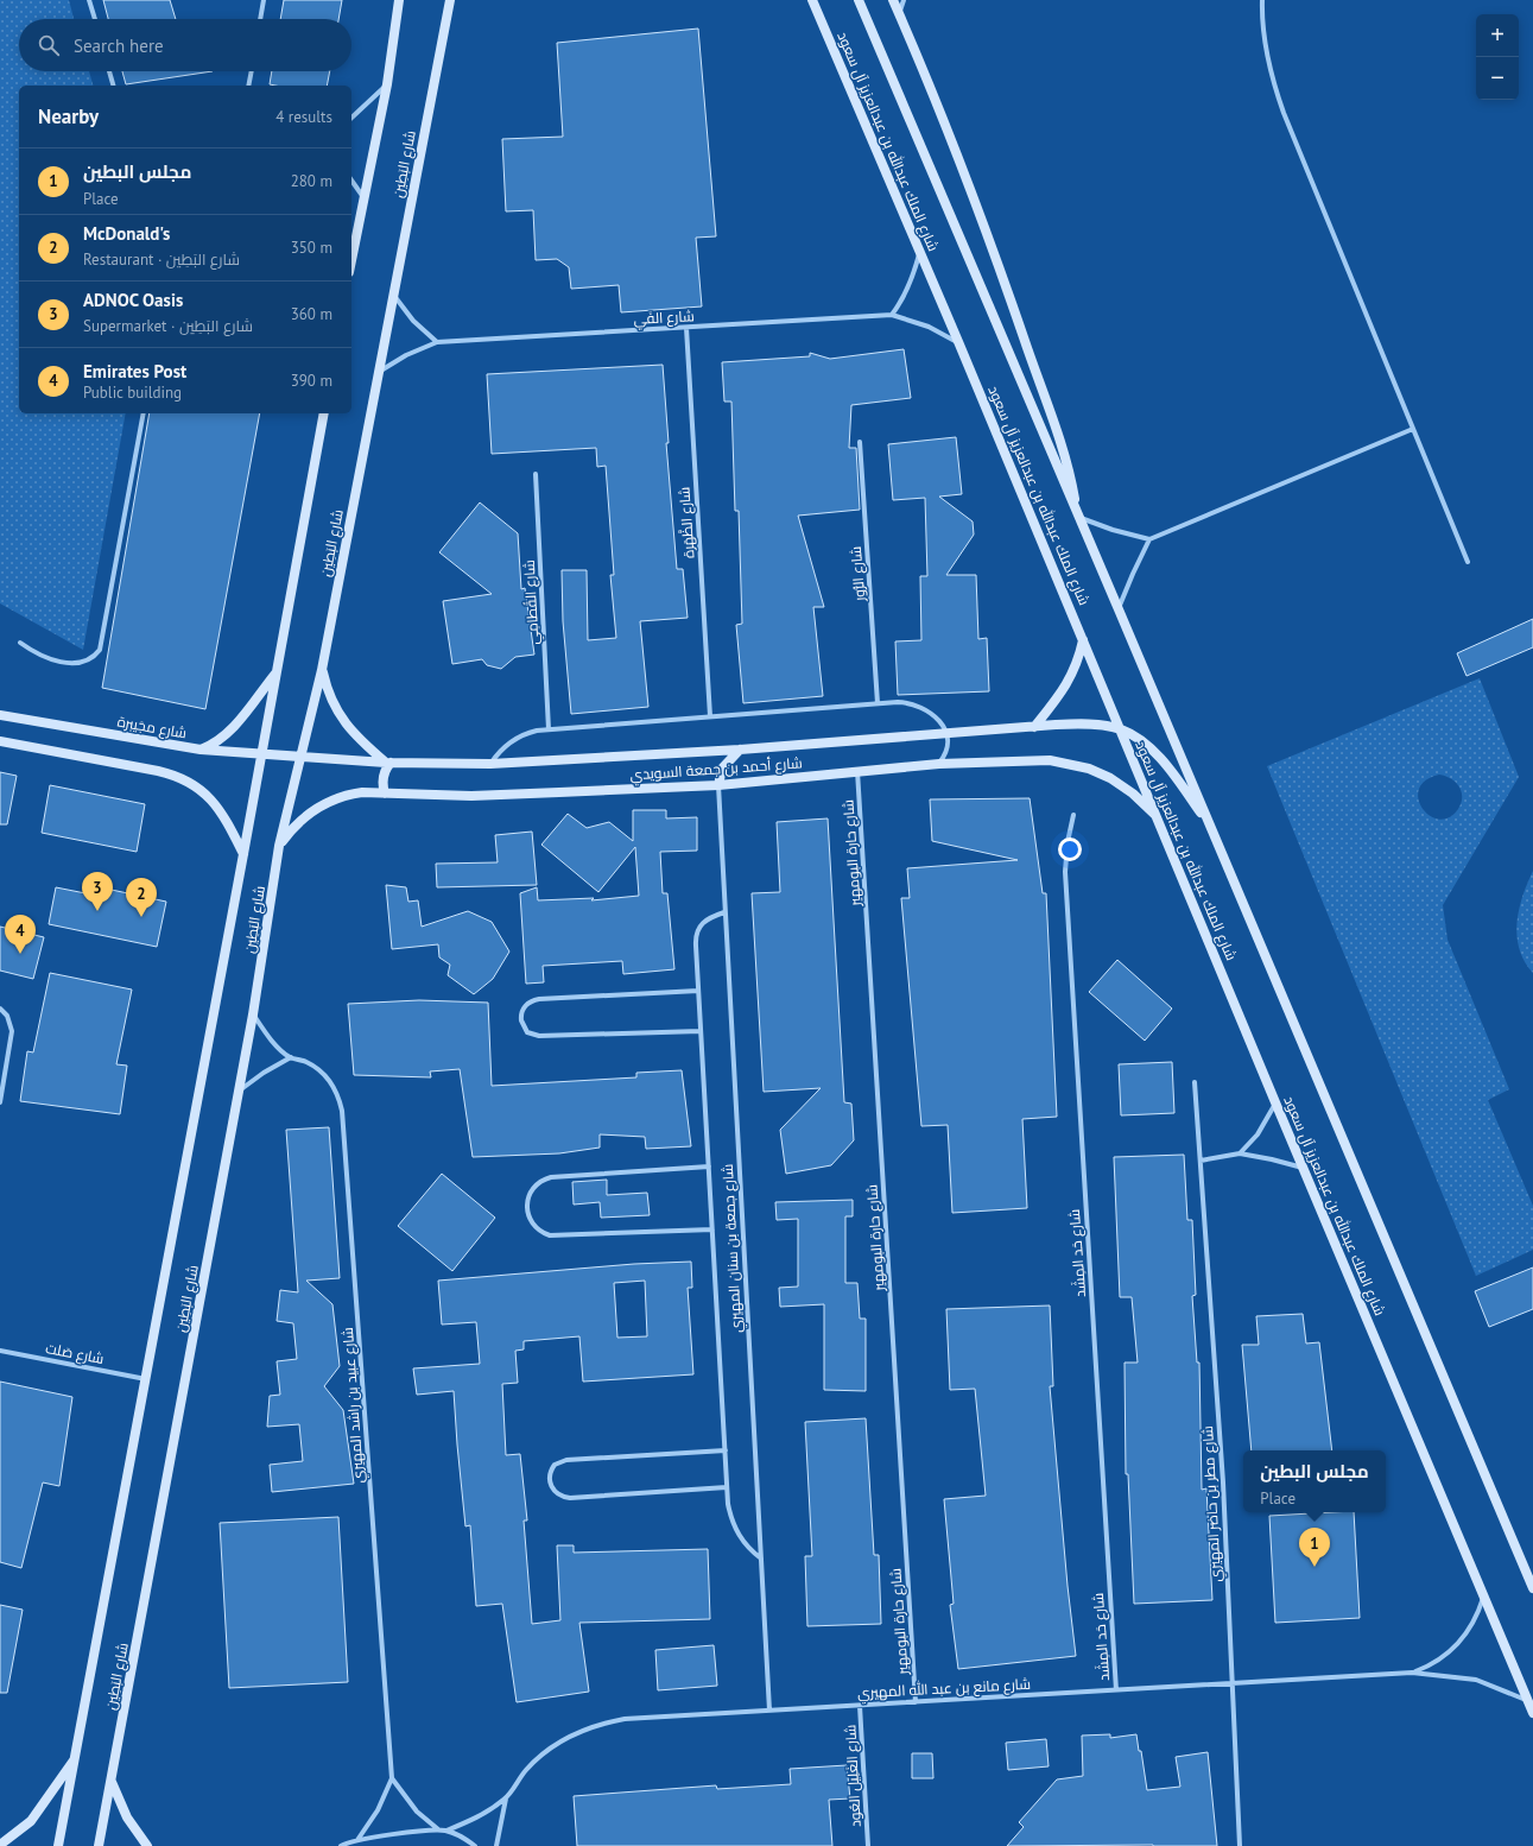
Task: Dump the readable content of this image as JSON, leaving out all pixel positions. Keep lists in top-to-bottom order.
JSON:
{
  "streets": {
    "main road": [
      "شارع الملك عبدالله بن عبدالعزيز آل سعود",
      "شارع البَطِين",
      "شارع مجَيبرة",
      "شارع أحمد بن جمعة السويدي"
    ],
    "street": [
      "شارع الفَي",
      "شارع الظَّهَرة",
      "شارع الزُّور",
      "شارع القُطامِي",
      "شارع حارة البومهير",
      "شارع جمعة بن سنان المهيري",
      "شارع حَد المِشَد",
      "شارع صَلت",
      "شارع عبيد بن راشد المهيري",
      "شارع مطر بن حاضر المهيري",
      "شارع مانع بن عبد الله المهيري",
      "شارع الغَلِيل العُود"
    ]
  },
  "crossings": [
    ["شارع الملك عبدالله بن عبدالعزيز آل سعود", "شارع الفَي"],
    ["شارع الملك عبدالله بن عبدالعزيز آل سعود", "شارع أحمد بن جمعة السويدي"],
    ["شارع الملك عبدالله بن عبدالعزيز آل سعود", "شارع مانع بن عبد الله المهيري"],
    ["شارع البَطِين", "شارع الفَي"],
    ["شارع البَطِين", "شارع مجَيبرة"],
    ["شارع البَطِين", "شارع أحمد بن جمعة السويدي"],
    ["شارع البَطِين", "شارع صَلت"],
    ["شارع البَطِين", "شارع عبيد بن راشد المهيري"],
    ["شارع الفَي", "شارع الظَّهَرة"],
    ["شارع مجَيبرة", "شارع أحمد بن جمعة السويدي"],
    ["شارع أحمد بن جمعة السويدي", "شارع حارة البومهير"],
    ["شارع أحمد بن جمعة السويدي", "شارع جمعة بن سنان المهيري"],
    ["شارع حارة البومهير", "شارع مانع بن عبد الله المهيري"],
    ["شارع جمعة بن سنان المهيري", "شارع مانع بن عبد الله المهيري"],
    ["شارع حَد المِشَد", "شارع مانع بن عبد الله المهيري"],
    ["شارع مطر بن حاضر المهيري", "شارع مانع بن عبد الله المهيري"],
    ["شارع مانع بن عبد الله المهيري", "شارع الغَلِيل العُود"]
  ],
  "page": {
    "map_buttons": ["+", "−"],
    "search": "Search here",
    "heading": ["Nearby", "4 results"],
    "list": [
      {
        "mark": "1",
        "name": "مجلس البطين",
        "note": "Place",
        "value": "280 m"
      },
      {
        "mark": "2",
        "name": "McDonald's",
        "note": "Restaurant · شارع البَطِين",
        "value": "350 m"
      },
      {
        "mark": "3",
        "name": "ADNOC Oasis",
        "note": "Supermarket · شارع البَطِين",
        "value": "360 m"
      },
      {
        "mark": "4",
        "name": "Emirates Post",
        "note": "Public building",
        "value": "390 m"
      }
    ],
    "pins": [
      "3",
      "2",
      "4",
      "1"
    ],
    "popup": ["مجلس البطين", "Place"]
  }
}
